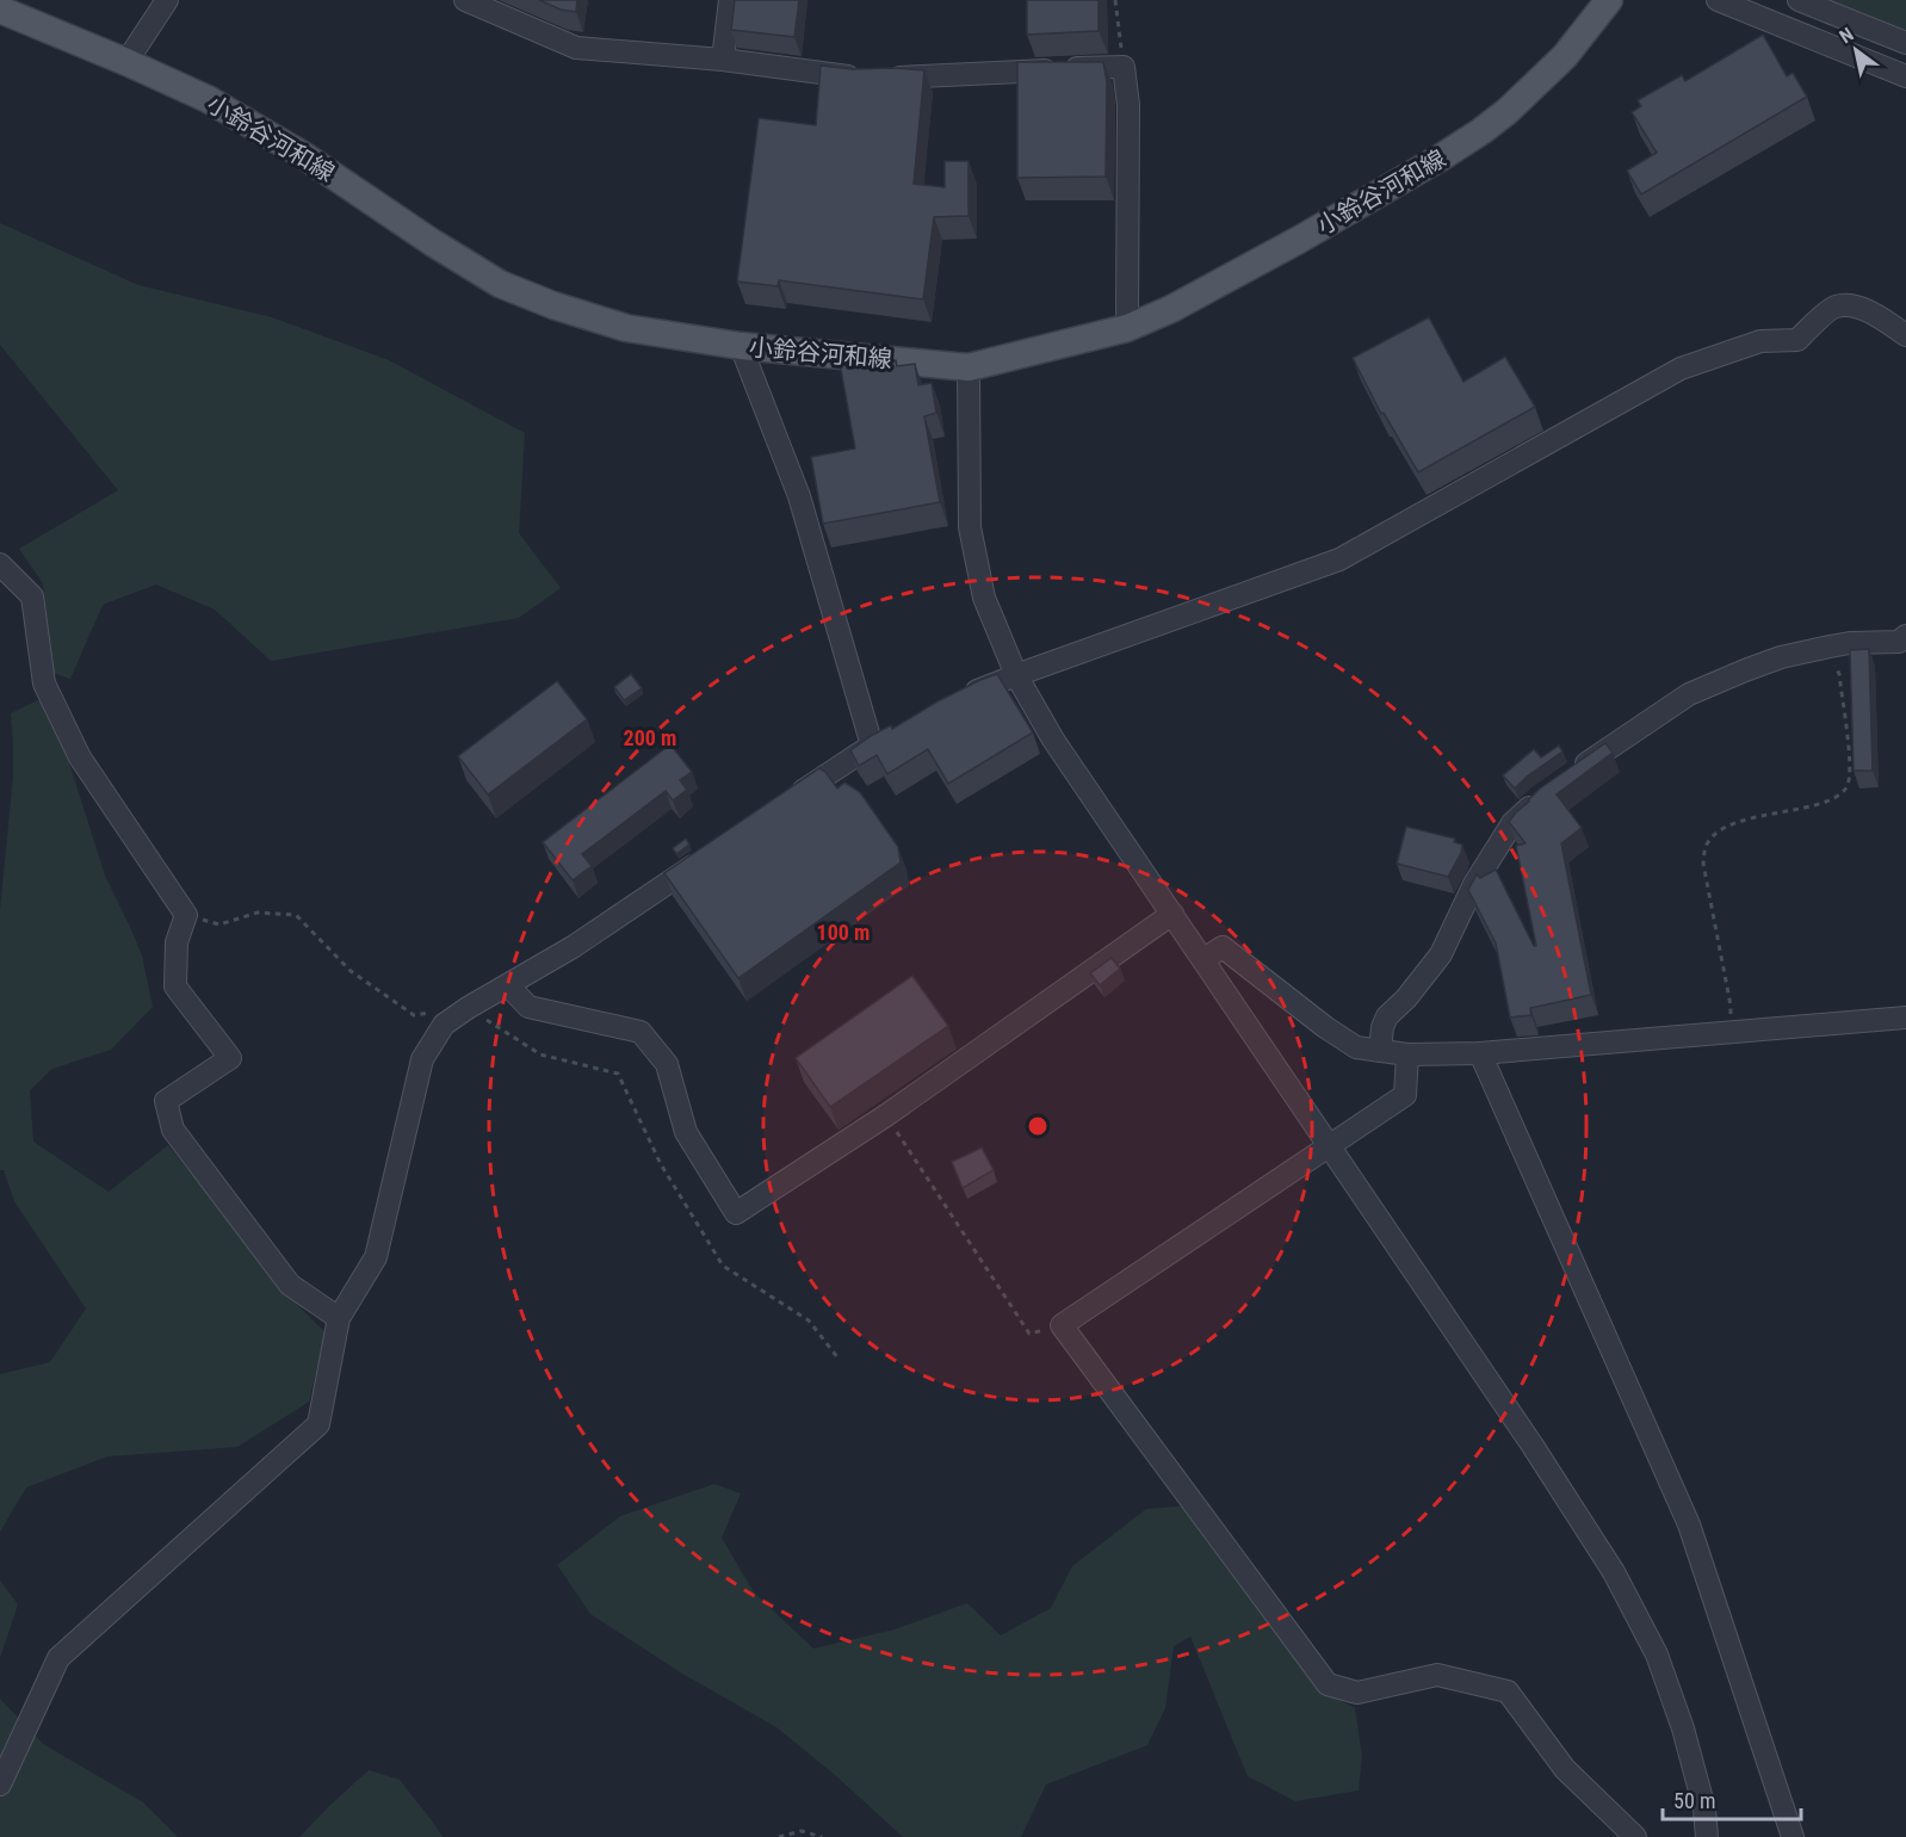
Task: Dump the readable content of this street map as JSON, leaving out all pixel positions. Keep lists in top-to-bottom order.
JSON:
{
  "streets": {
    "main road": ["小鈴谷河和線"]
  },
  "scale_bar": "50 m",
  "north": "top left",
  "rings": ["200 m", "100 m"]
}
